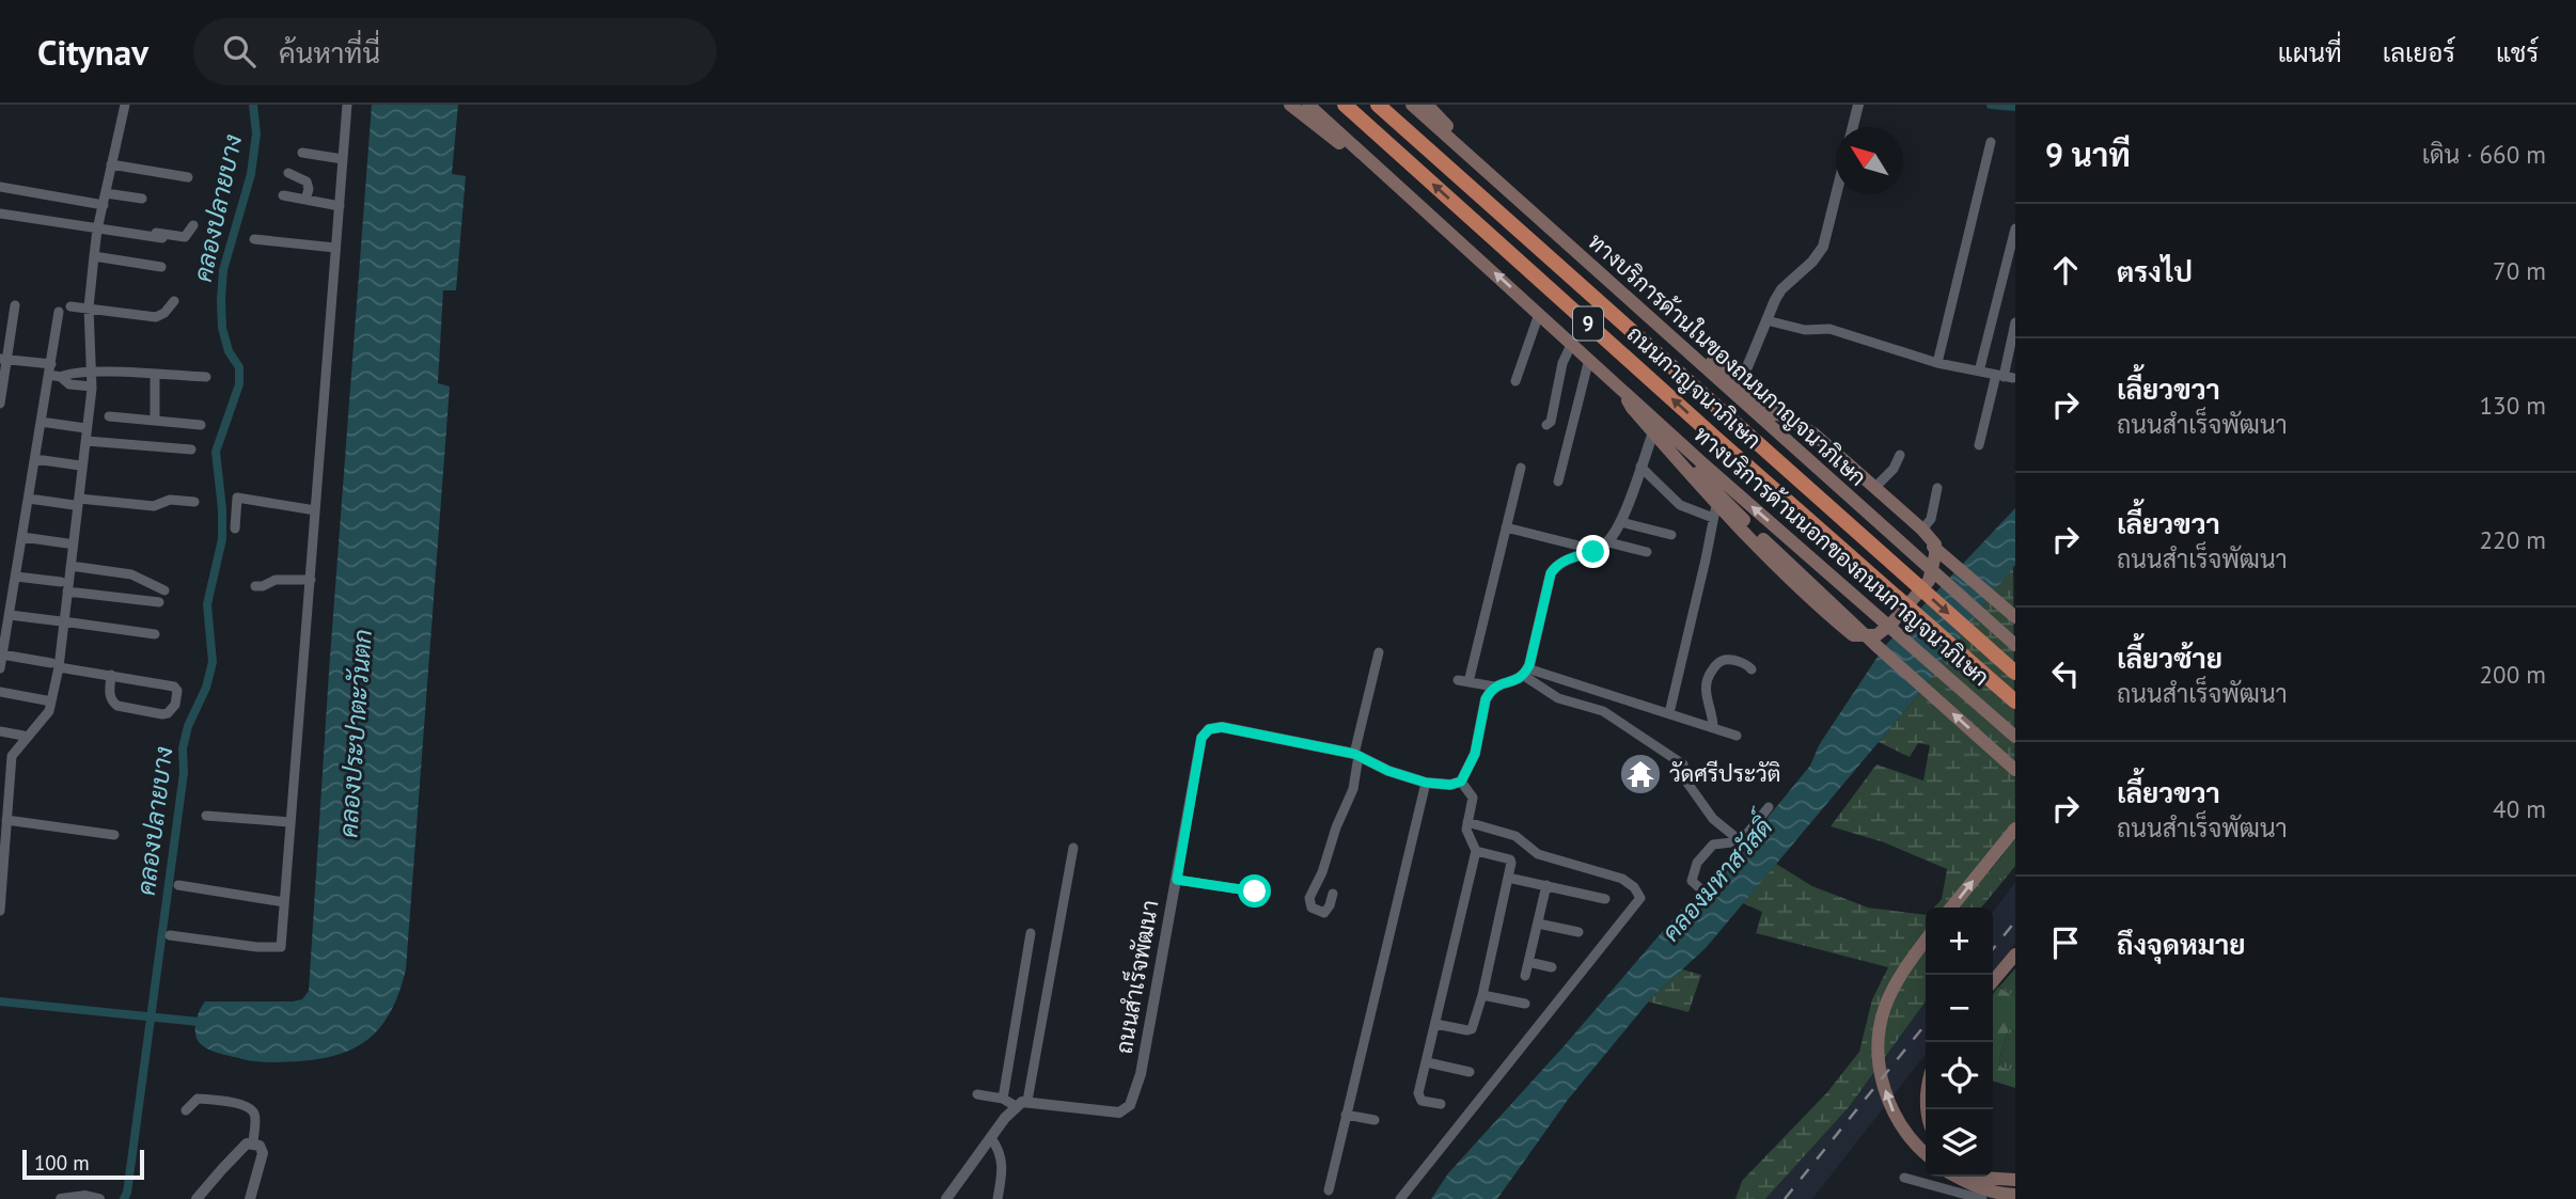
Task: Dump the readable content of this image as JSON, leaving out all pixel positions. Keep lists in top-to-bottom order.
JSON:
{
  "streets": {
    "highway": ["9", "ถนนกาญจนาภิเษก"],
    "main road": ["ทางบริการด้านในของถนนกาญจนาภิเษก", "ทางบริการด้านนอกของถนนกาญจนาภิเษก"],
    "street": ["ถนนสำเร็จพัฒนา"]
  },
  "water": ["คลองปลายบาง", "คลองประปาตะวันตก", "คลองมหาสวัสดิ์"],
  "places": {
    "temple": ["วัดศรีประวัติ"]
  },
  "scale_bar": "100 m",
  "north": "top left",
  "page": {
    "header": "Citynav",
    "search": "ค้นหาที่นี่",
    "nav": ["แผนที่", "เลเยอร์", "แชร์"],
    "heading": ["9 นาที", "เดิน · 660 m"],
    "list": [
      ["ตรงไป", "70 m"],
      ["เลี้ยวขวา", "ถนนสำเร็จพัฒนา", "130 m"],
      ["เลี้ยวขวา", "ถนนสำเร็จพัฒนา", "220 m"],
      ["เลี้ยวซ้าย", "ถนนสำเร็จพัฒนา", "200 m"],
      ["เลี้ยวขวา", "ถนนสำเร็จพัฒนา", "40 m"],
      "ถึงจุดหมาย"
    ],
    "map_buttons": ["+", "−"],
    "scale": "100 m"
  }
}
